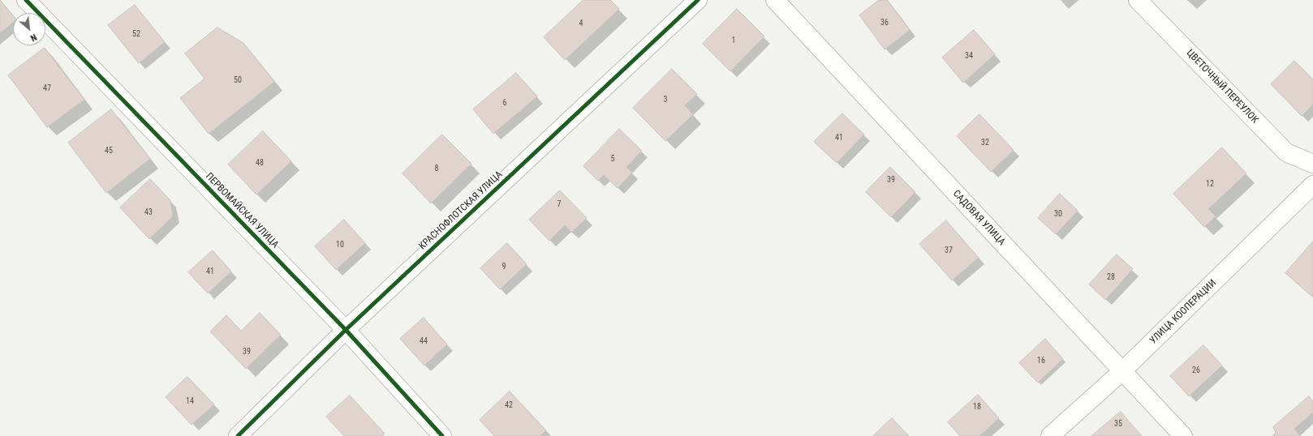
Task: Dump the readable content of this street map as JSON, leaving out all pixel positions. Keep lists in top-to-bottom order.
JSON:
{
  "streets": {
    "street": [
      "ЦВЕТОЧНЫЙ ПЕРЕУЛОК",
      "ПЕРВОМАЙСКАЯ УЛИЦА",
      "КРАСНОФЛОТСКАЯ УЛИЦА",
      "САДОВАЯ УЛИЦА",
      "УЛИЦА КООПЕРАЦИИ"
    ]
  },
  "crossings": [
    ["ПЕРВОМАЙСКАЯ УЛИЦА", "КРАСНОФЛОТСКАЯ УЛИЦА"],
    ["САДОВАЯ УЛИЦА", "УЛИЦА КООПЕРАЦИИ"]
  ],
  "house_numbers": [
    "36",
    "4",
    "52",
    "1",
    "34",
    "50",
    "47",
    "3",
    "6",
    "41",
    "32",
    "45",
    "5",
    "48",
    "8",
    "39",
    "12",
    "7",
    "43",
    "30",
    "10",
    "37",
    "9",
    "41",
    "28",
    "44",
    "39",
    "16",
    "26",
    "14",
    "42",
    "18",
    "35"
  ],
  "north": "bottom right"
}
